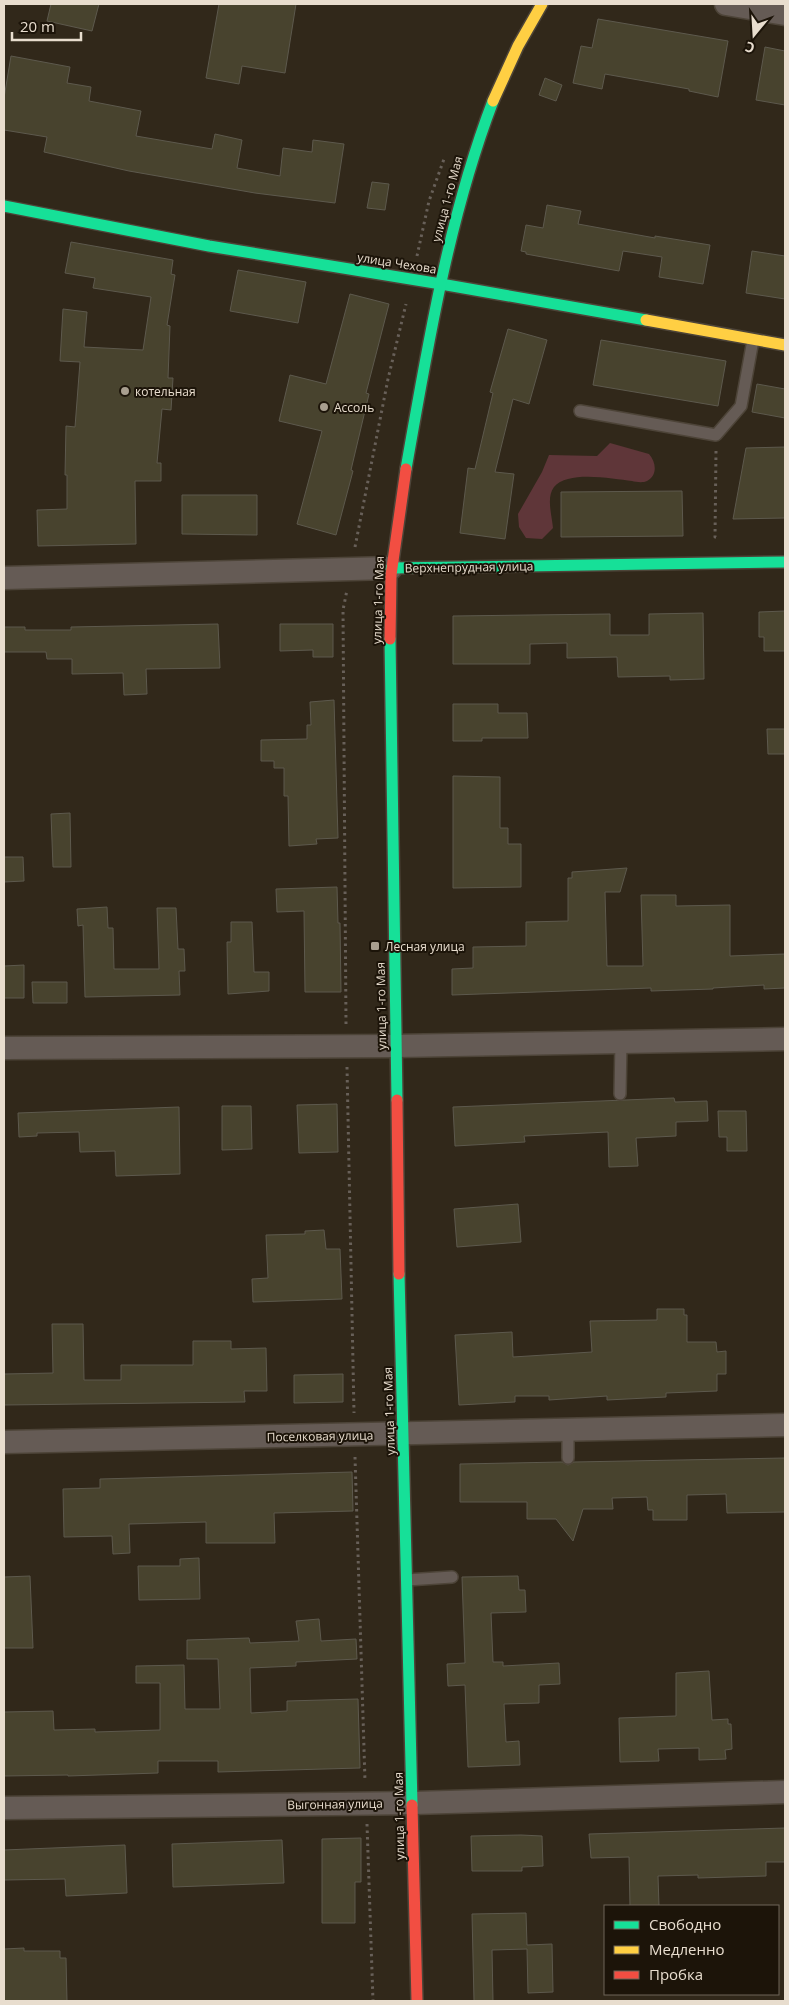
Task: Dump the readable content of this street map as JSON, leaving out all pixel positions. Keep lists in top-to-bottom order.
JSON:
{
  "streets": {
    "main road": ["улица 1-го Мая", "улица Чехова", "Верхнепрудная улица"],
    "street": ["Поселковая улица", "Выгонная улица"]
  },
  "crossings": [
    ["улица 1-го Мая", "улица Чехова"],
    ["улица 1-го Мая", "Верхнепрудная улица"],
    ["улица 1-го Мая", "Поселковая улица"],
    ["улица 1-го Мая", "Выгонная улица"]
  ],
  "places": {
    "other": ["котельная", "Ассоль"],
    "transit": ["Лесная улица"]
  },
  "legend": ["Свободно", "Медленно", "Пробка"],
  "scale_bar": "20 m",
  "north": "bottom"
}
